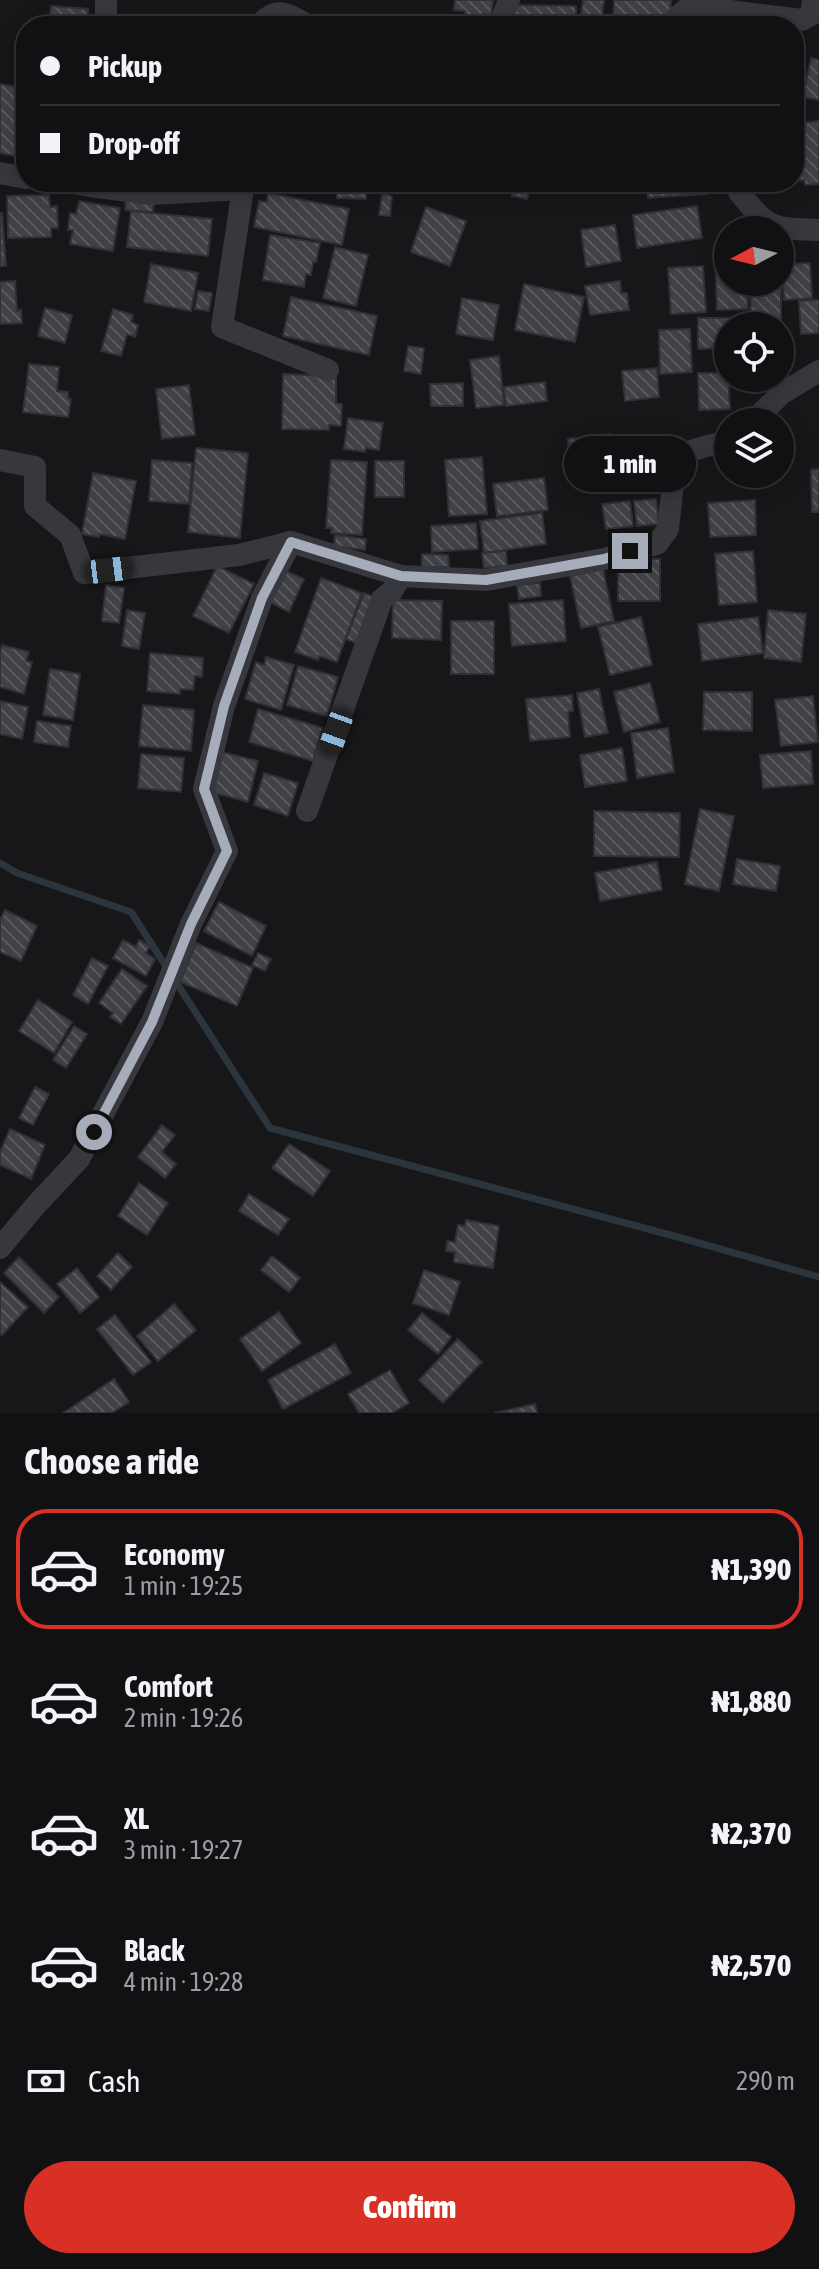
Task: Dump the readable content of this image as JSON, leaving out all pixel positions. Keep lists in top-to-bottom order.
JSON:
{
  "north": "left",
  "page": {
    "banner": ["Pickup", "Drop-off"],
    "bubble": "1 min",
    "heading": "Choose a ride",
    "list": [
      {
        "name": "Economy",
        "note": "1 min · 19:25",
        "value": "₦1,390"
      },
      {
        "name": "Comfort",
        "note": "2 min · 19:26",
        "value": "₦1,880"
      },
      {
        "name": "XL",
        "note": "3 min · 19:27",
        "value": "₦2,370"
      },
      {
        "name": "Black",
        "note": "4 min · 19:28",
        "value": "₦2,570"
      }
    ],
    "pay": ["Cash", "290 m"],
    "buttons": "Confirm"
  }
}
